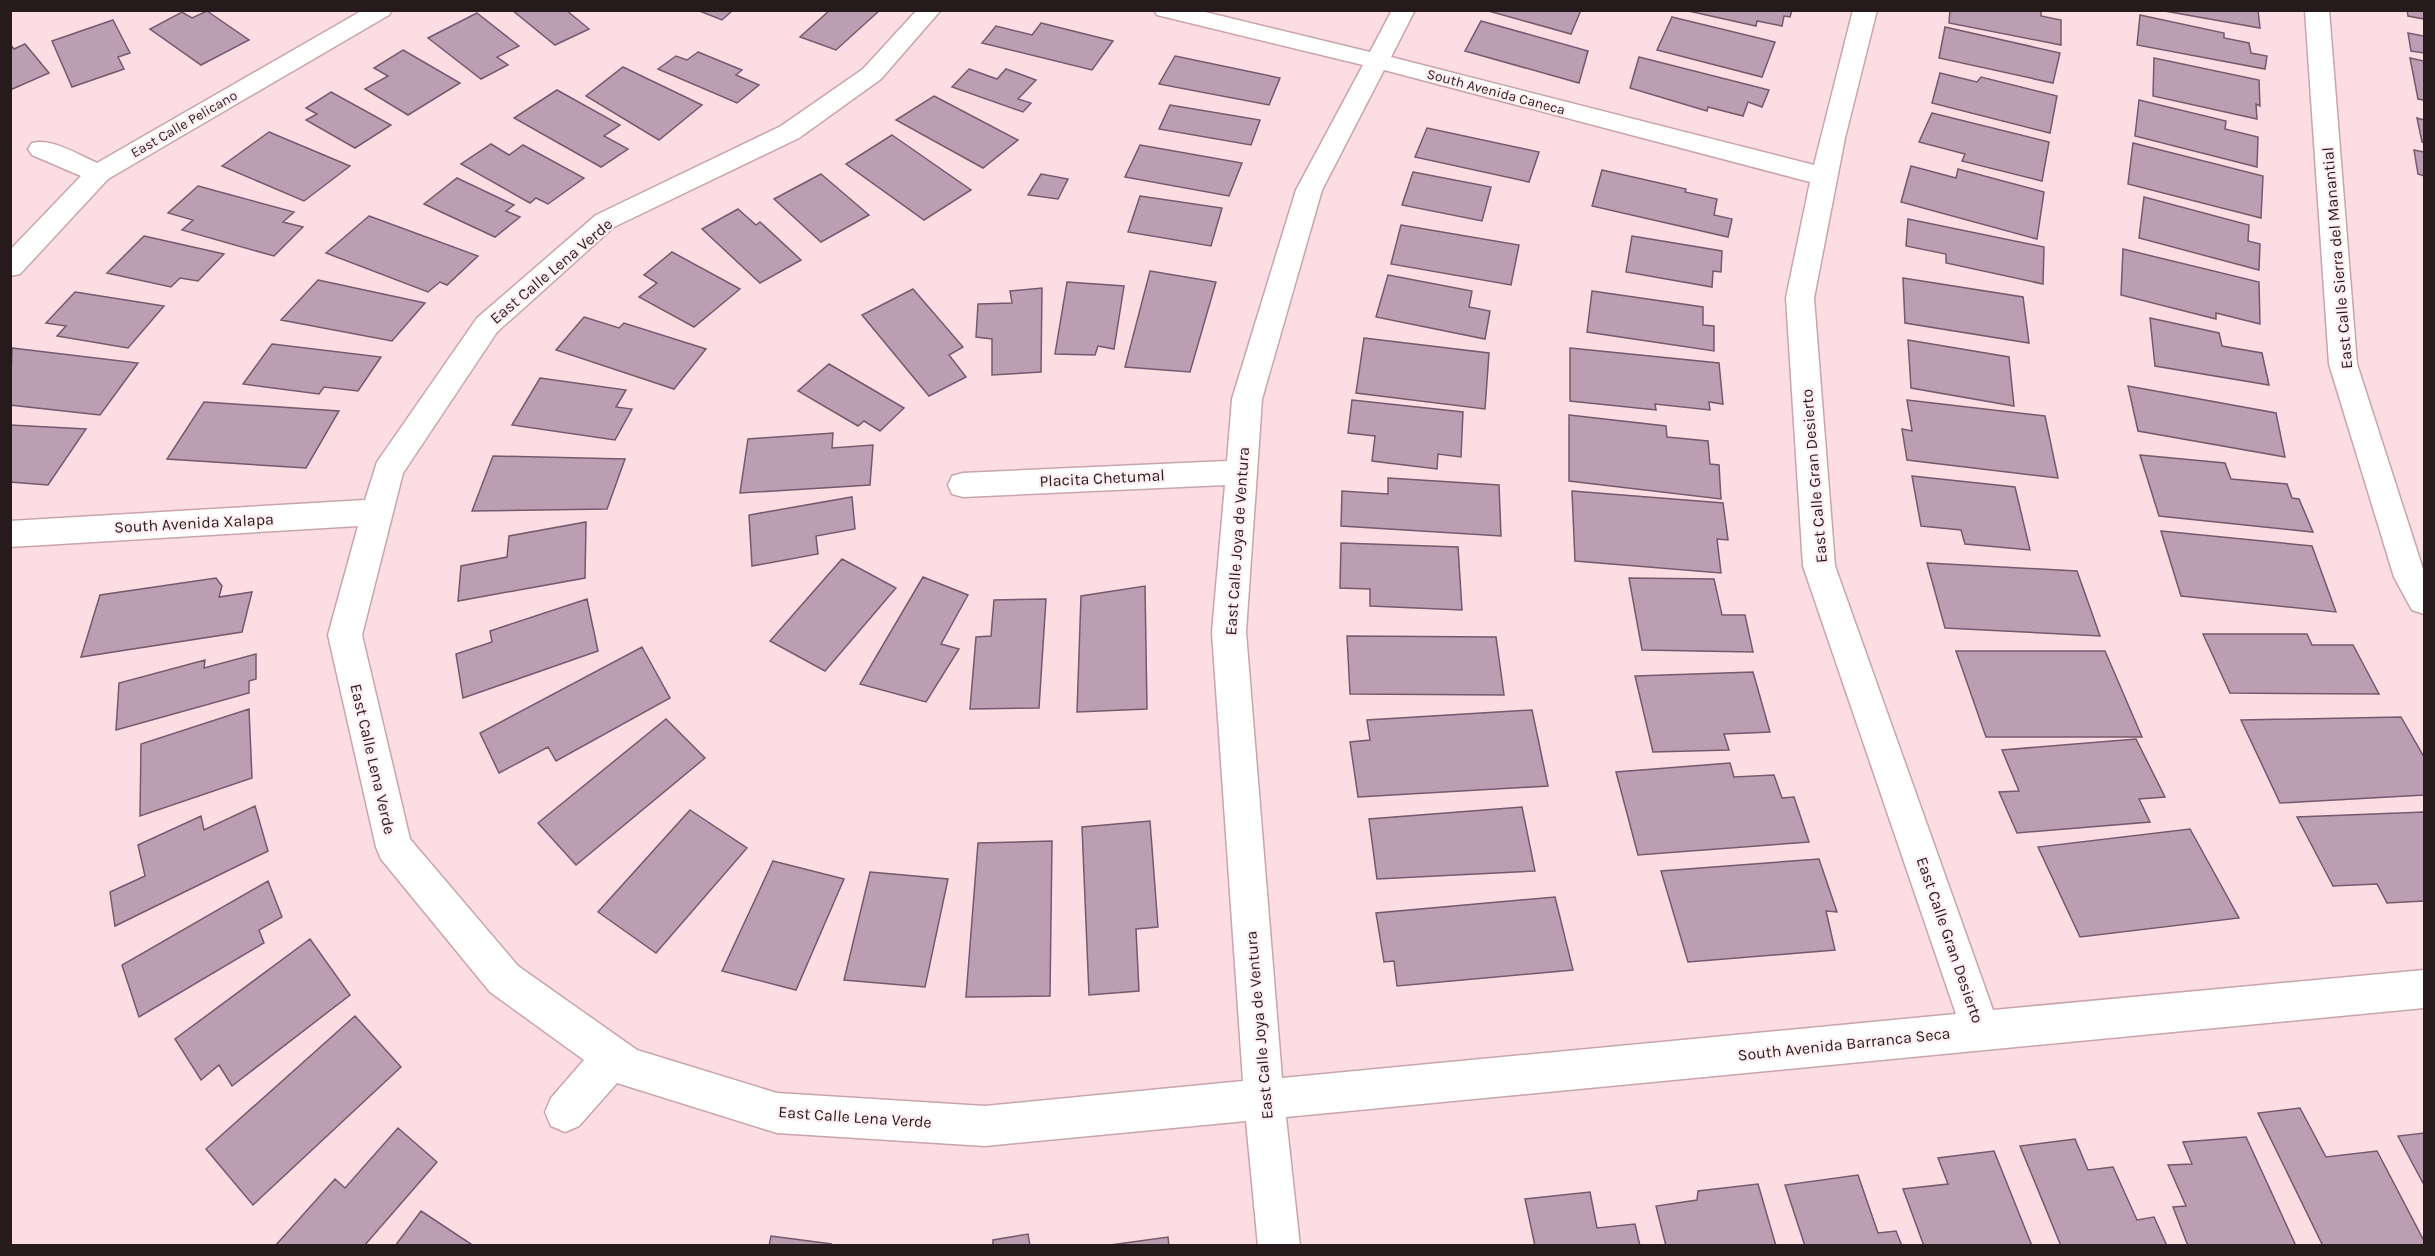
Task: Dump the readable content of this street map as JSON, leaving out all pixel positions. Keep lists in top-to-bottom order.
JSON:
{
  "streets": {
    "street": [
      "South Avenida Caneca",
      "East Calle Pelicano",
      "East Calle Sierra del Manantial",
      "East Calle Lena Verde",
      "East Calle Gran Desierto",
      "Placita Chetumal",
      "South Avenida Xalapa",
      "East Calle Joya de Ventura",
      "South Avenida Barranca Seca"
    ]
  },
  "crossings": [
    ["South Avenida Caneca", "East Calle Gran Desierto"],
    ["South Avenida Caneca", "East Calle Joya de Ventura"],
    ["East Calle Lena Verde", "South Avenida Xalapa"],
    ["East Calle Lena Verde", "East Calle Joya de Ventura"],
    ["East Calle Lena Verde", "South Avenida Barranca Seca"],
    ["East Calle Gran Desierto", "South Avenida Barranca Seca"],
    ["Placita Chetumal", "East Calle Joya de Ventura"],
    ["East Calle Joya de Ventura", "South Avenida Barranca Seca"]
  ]
}
